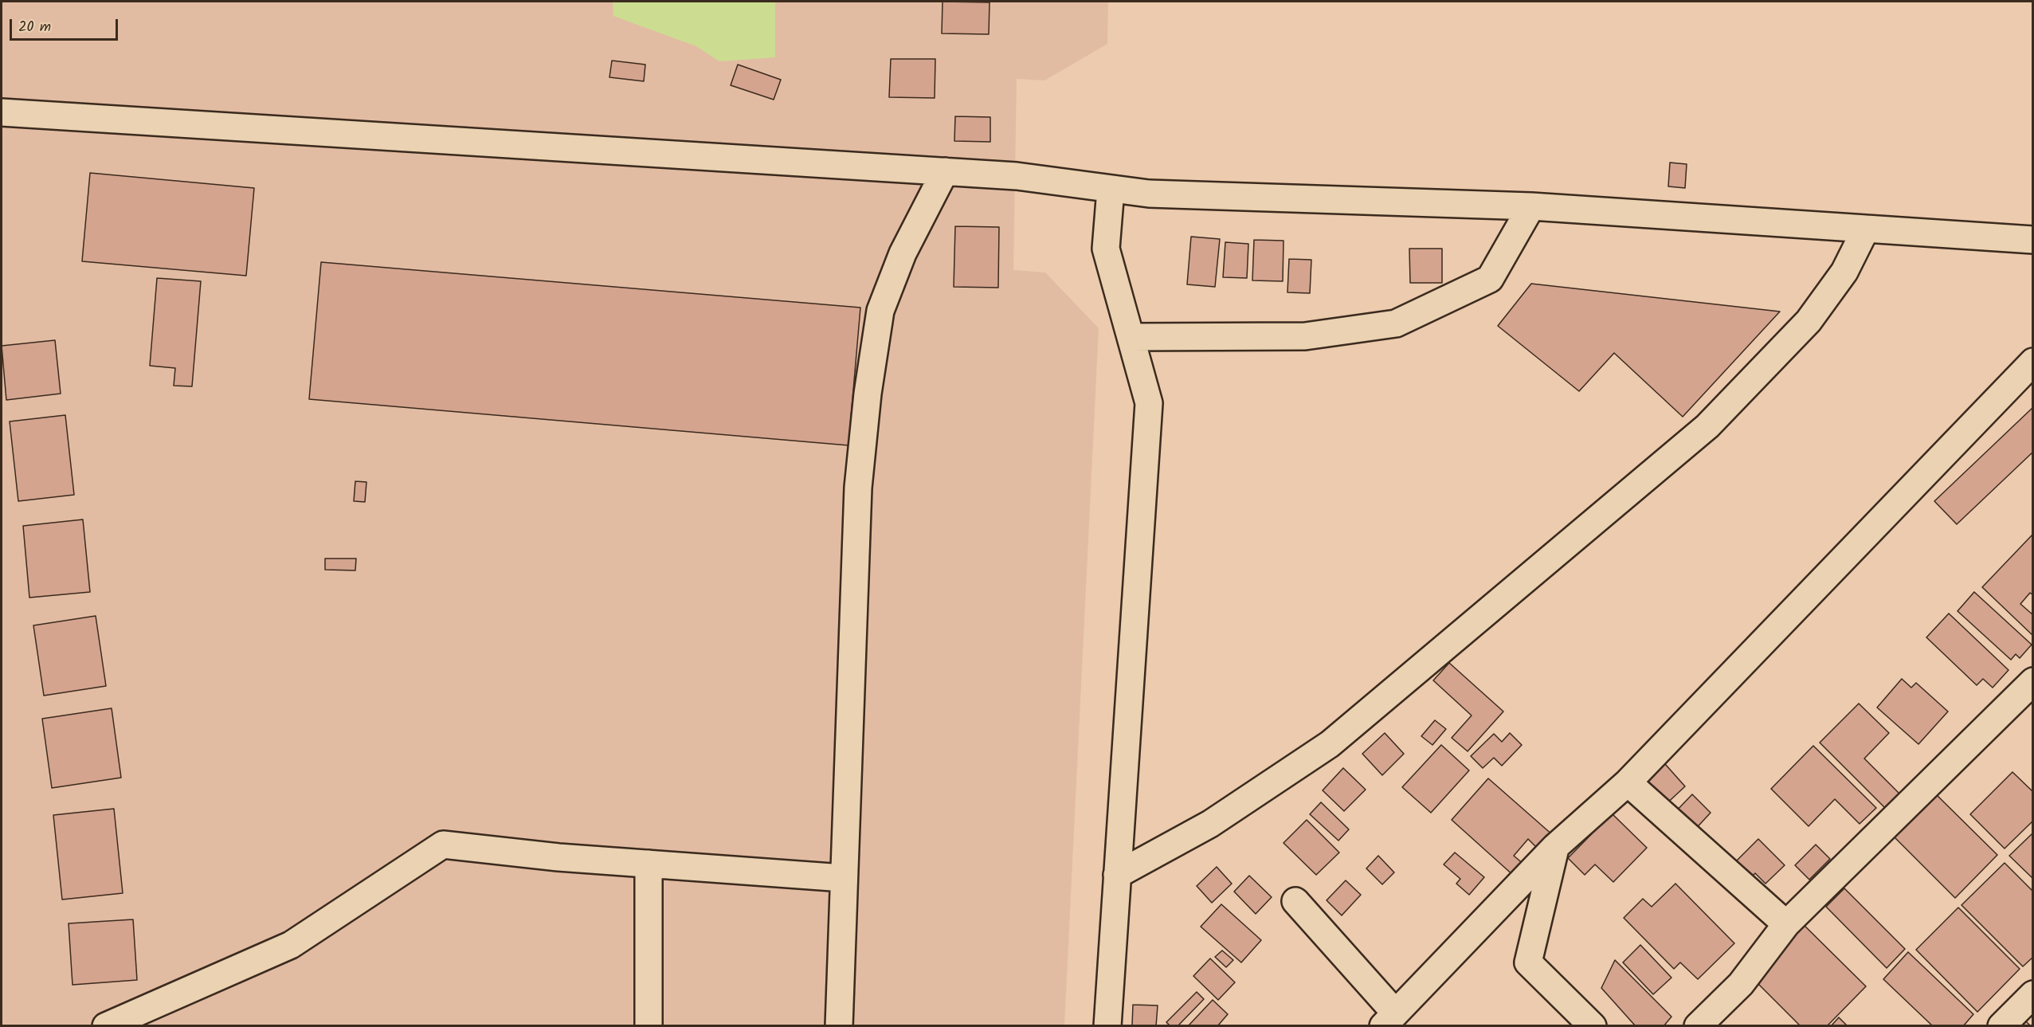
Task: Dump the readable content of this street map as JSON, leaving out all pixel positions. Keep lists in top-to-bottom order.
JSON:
{
  "scale_bar": "20 m"
}
